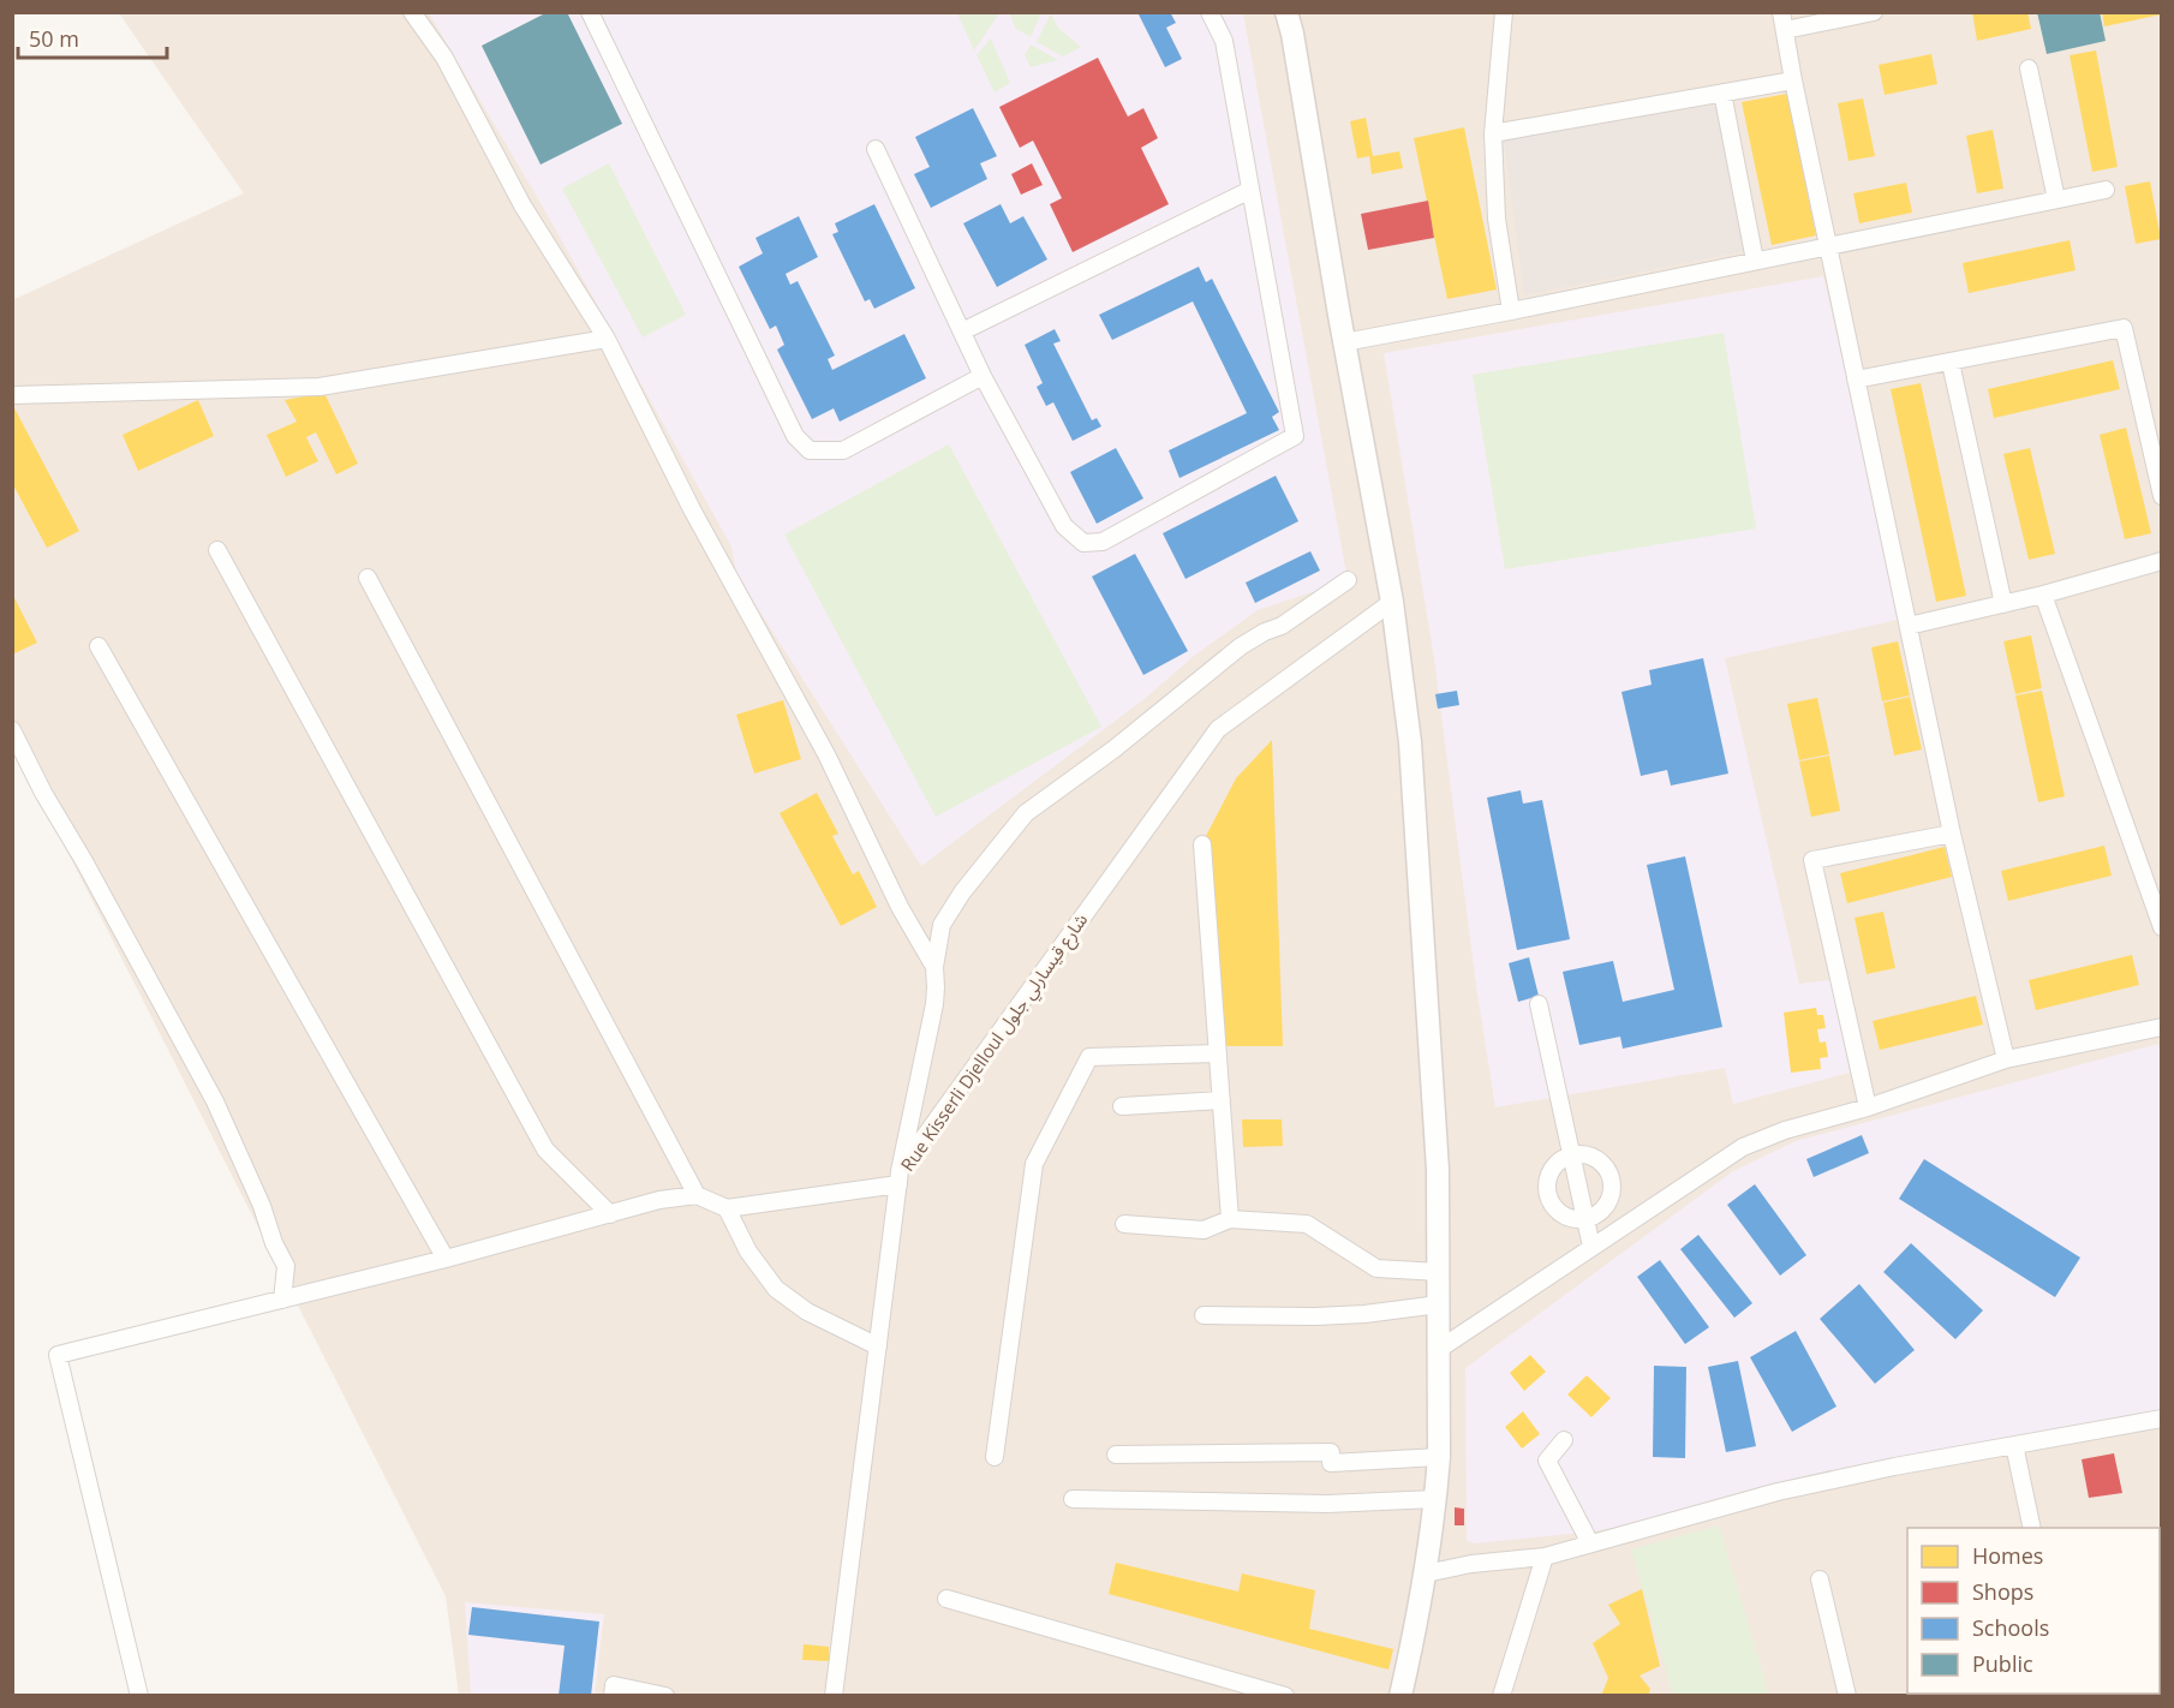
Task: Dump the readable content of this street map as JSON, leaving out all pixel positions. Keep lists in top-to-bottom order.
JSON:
{
  "streets": {
    "street": ["Rue Kisserli Djelloul شارع قيسارلي جلول"]
  },
  "legend": [
    "Homes",
    "Shops",
    "Schools",
    "Public"
  ],
  "scale_bar": "50 m"
}
